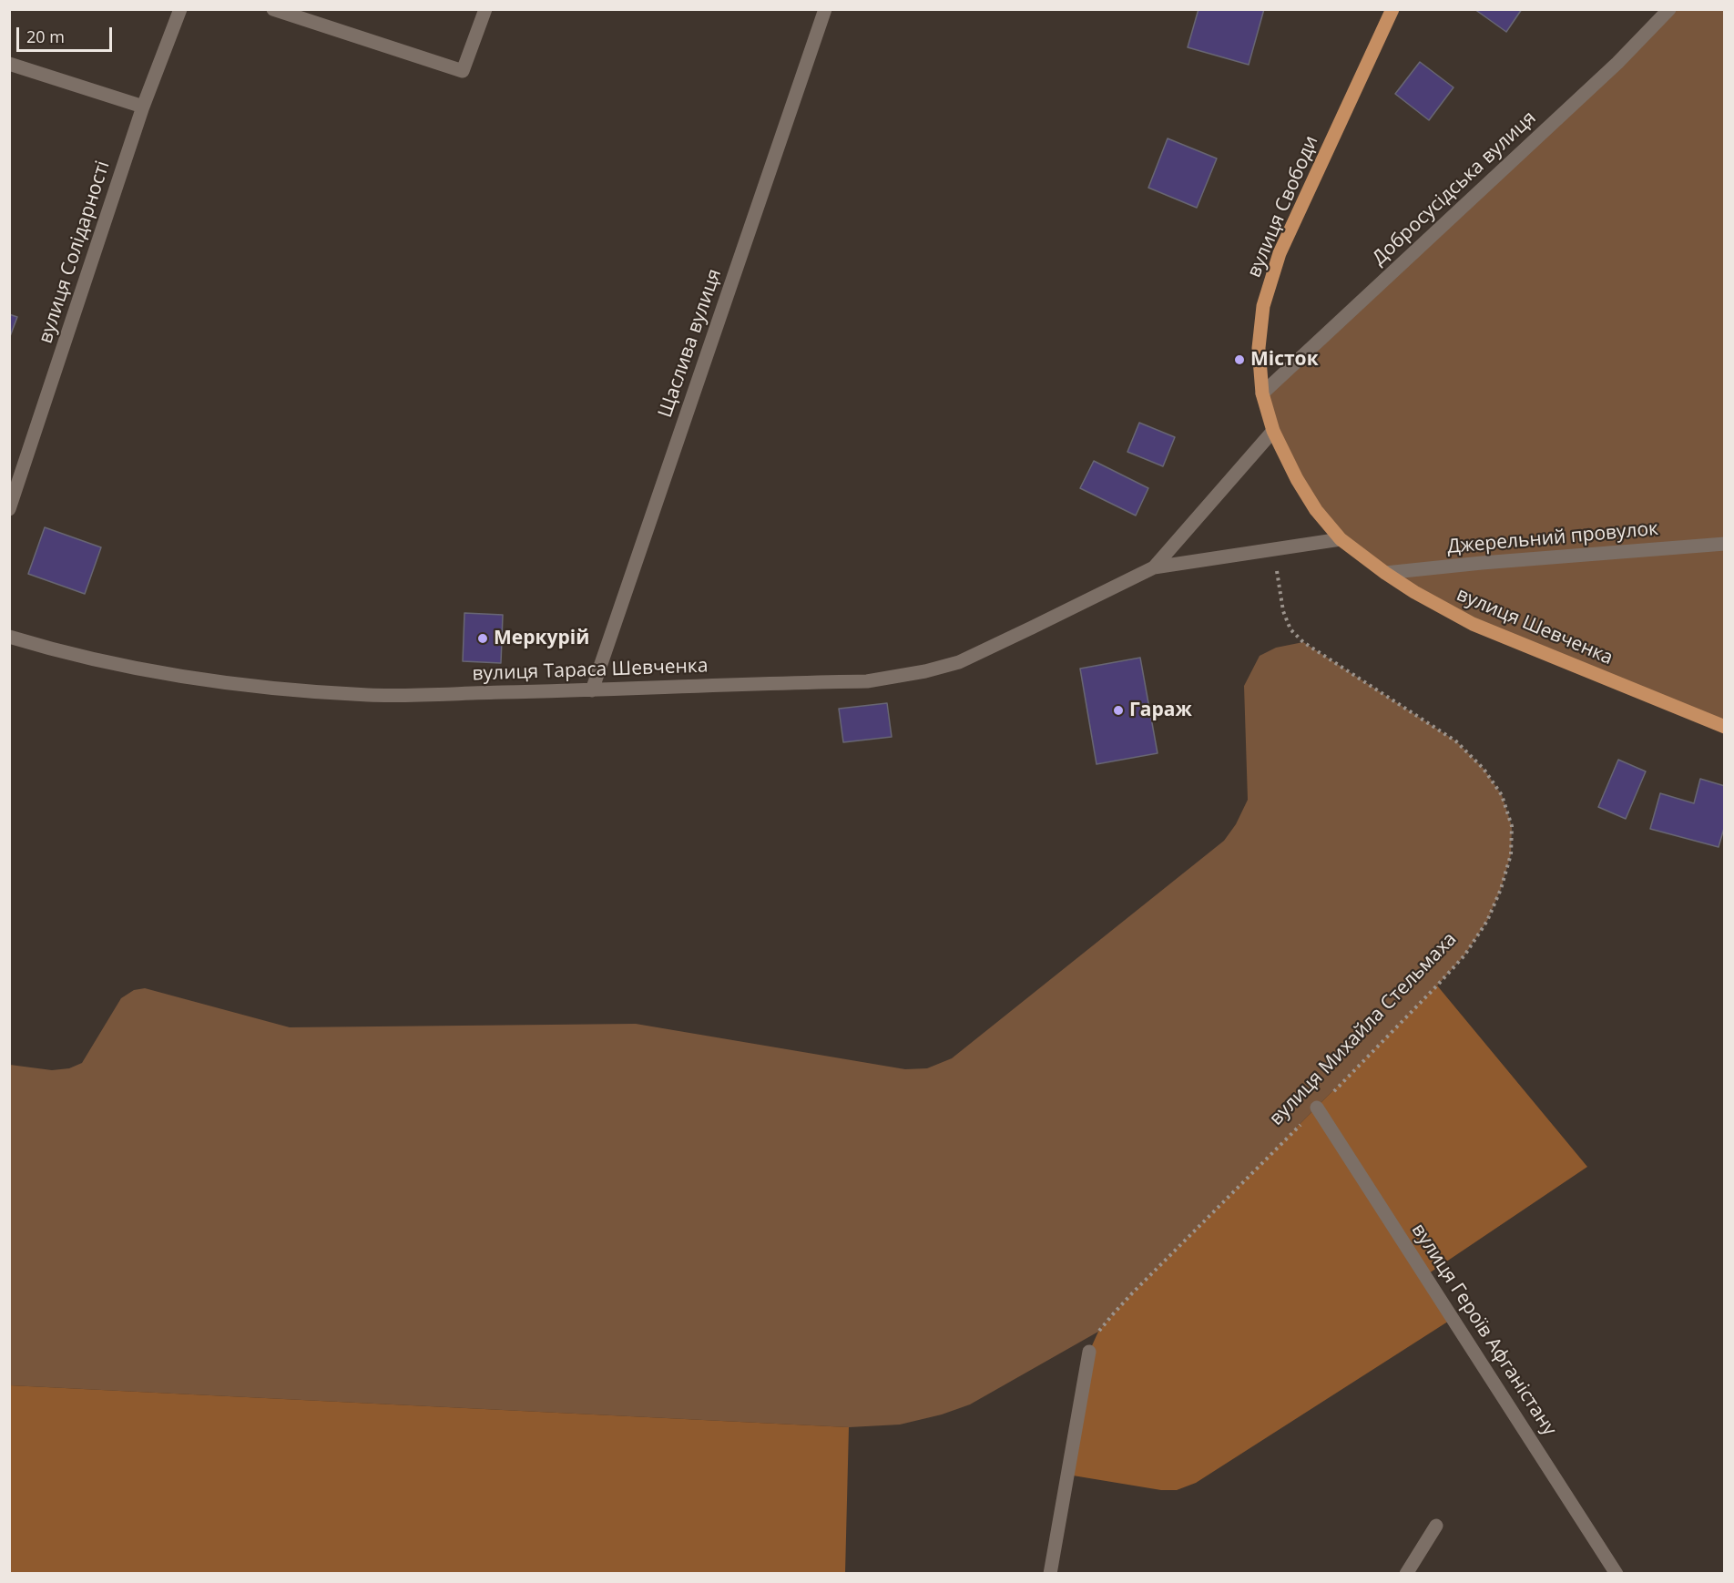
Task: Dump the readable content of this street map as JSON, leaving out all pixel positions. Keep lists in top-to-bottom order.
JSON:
{
  "streets": {
    "main road": ["вулиця Свободи", "вулиця Шевченка"],
    "street": [
      "Добросусідська вулиця",
      "вулиця Солідарності",
      "Щаслива вулиця",
      "Джерельний провулок",
      "вулиця Тараса Шевченка",
      "вулиця Героїв Афганістану"
    ],
    "path": ["вулиця Михайла Стельмаха"]
  },
  "crossings": [
    ["Добросусідська вулиця", "вулиця Свободи"],
    ["вулиця Свободи", "вулиця Шевченка"],
    ["вулиця Свободи", "вулиця Тараса Шевченка"],
    ["Щаслива вулиця", "вулиця Тараса Шевченка"],
    ["Джерельний провулок", "вулиця Шевченка"],
    ["вулиця Шевченка", "вулиця Тараса Шевченка"],
    ["вулиця Тараса Шевченка", "вулиця Михайла Стельмаха"],
    ["вулиця Михайла Стельмаха", "вулиця Героїв Афганістану"]
  ],
  "places": ["Місток", "Меркурій", "Гараж"],
  "scale_bar": "20 m"
}
